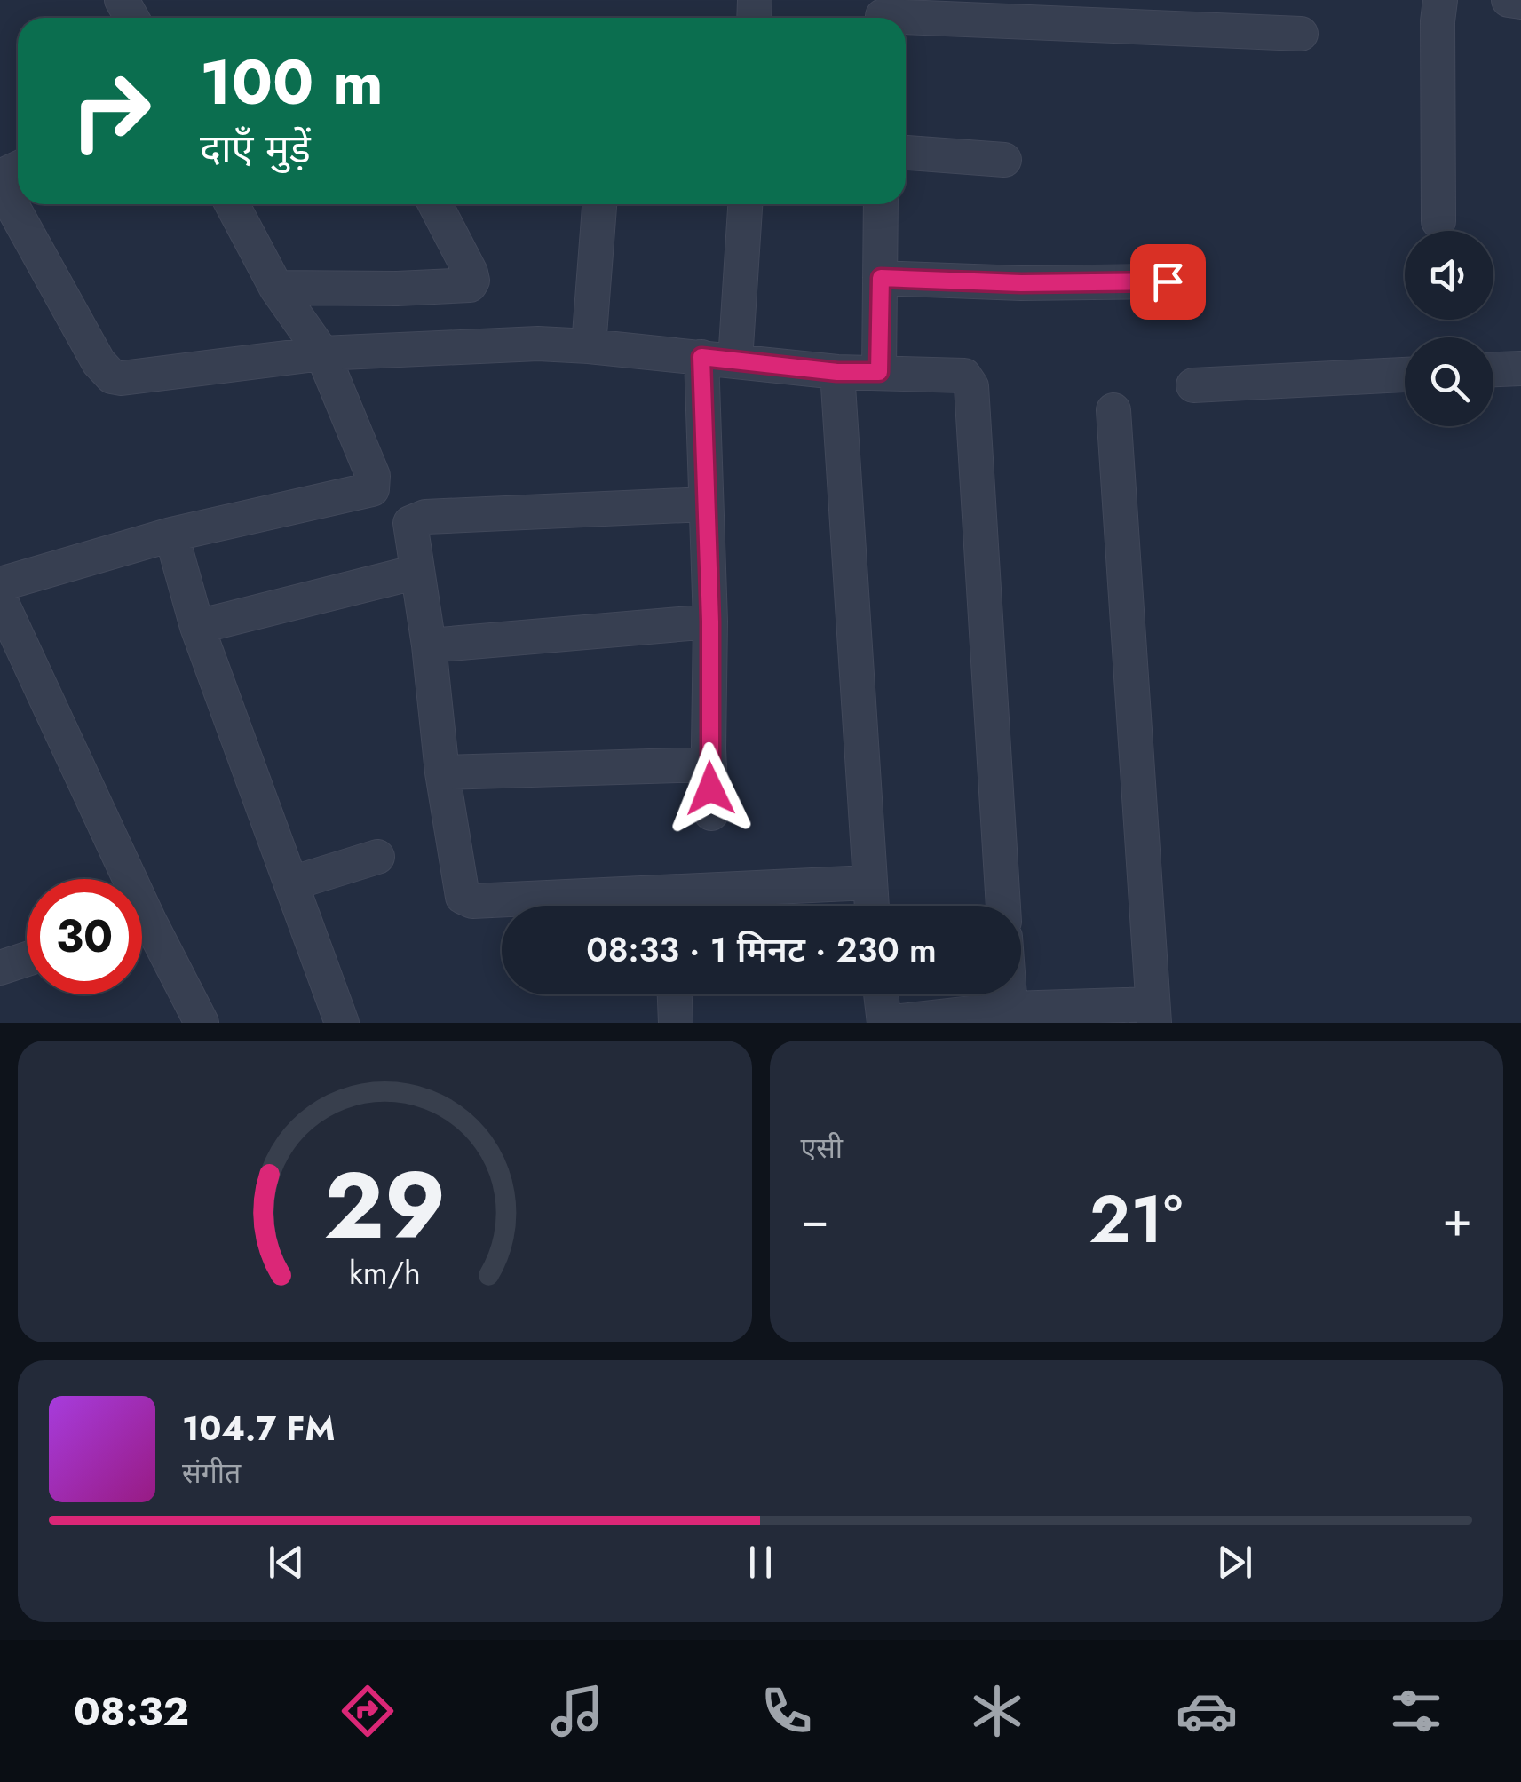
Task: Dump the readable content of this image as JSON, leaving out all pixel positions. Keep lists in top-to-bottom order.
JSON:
{
  "page": {
    "turn": ["100 m", "दाएँ मुड़ें"],
    "limit": "30",
    "trip": "08:33 · 1 मिनट · 230 m",
    "tile": "एसी",
    "heat": ["−", "21°", "+"],
    "song": ["104.7 FM", "संगीत"],
    "tabs": "08:32",
    "gauge": ["29", "km/h"]
  }
}
